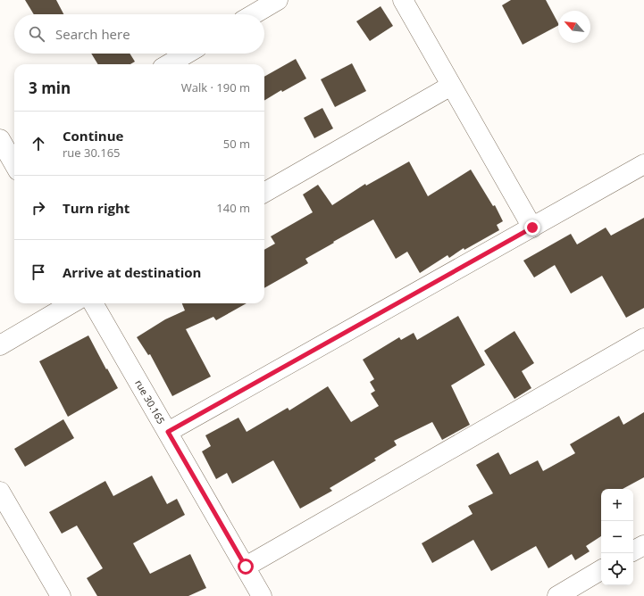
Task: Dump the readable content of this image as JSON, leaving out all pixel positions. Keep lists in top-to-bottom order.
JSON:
{
  "streets": {
    "street": ["rue 30.165"]
  },
  "north": "top left",
  "page": {
    "search": "Search here",
    "heading": ["3 min", "Walk · 190 m"],
    "list": [
      ["Continue", "rue 30.165", "50 m"],
      ["Turn right", "140 m"],
      "Arrive at destination"
    ],
    "map_buttons": ["+", "−"]
  }
}
